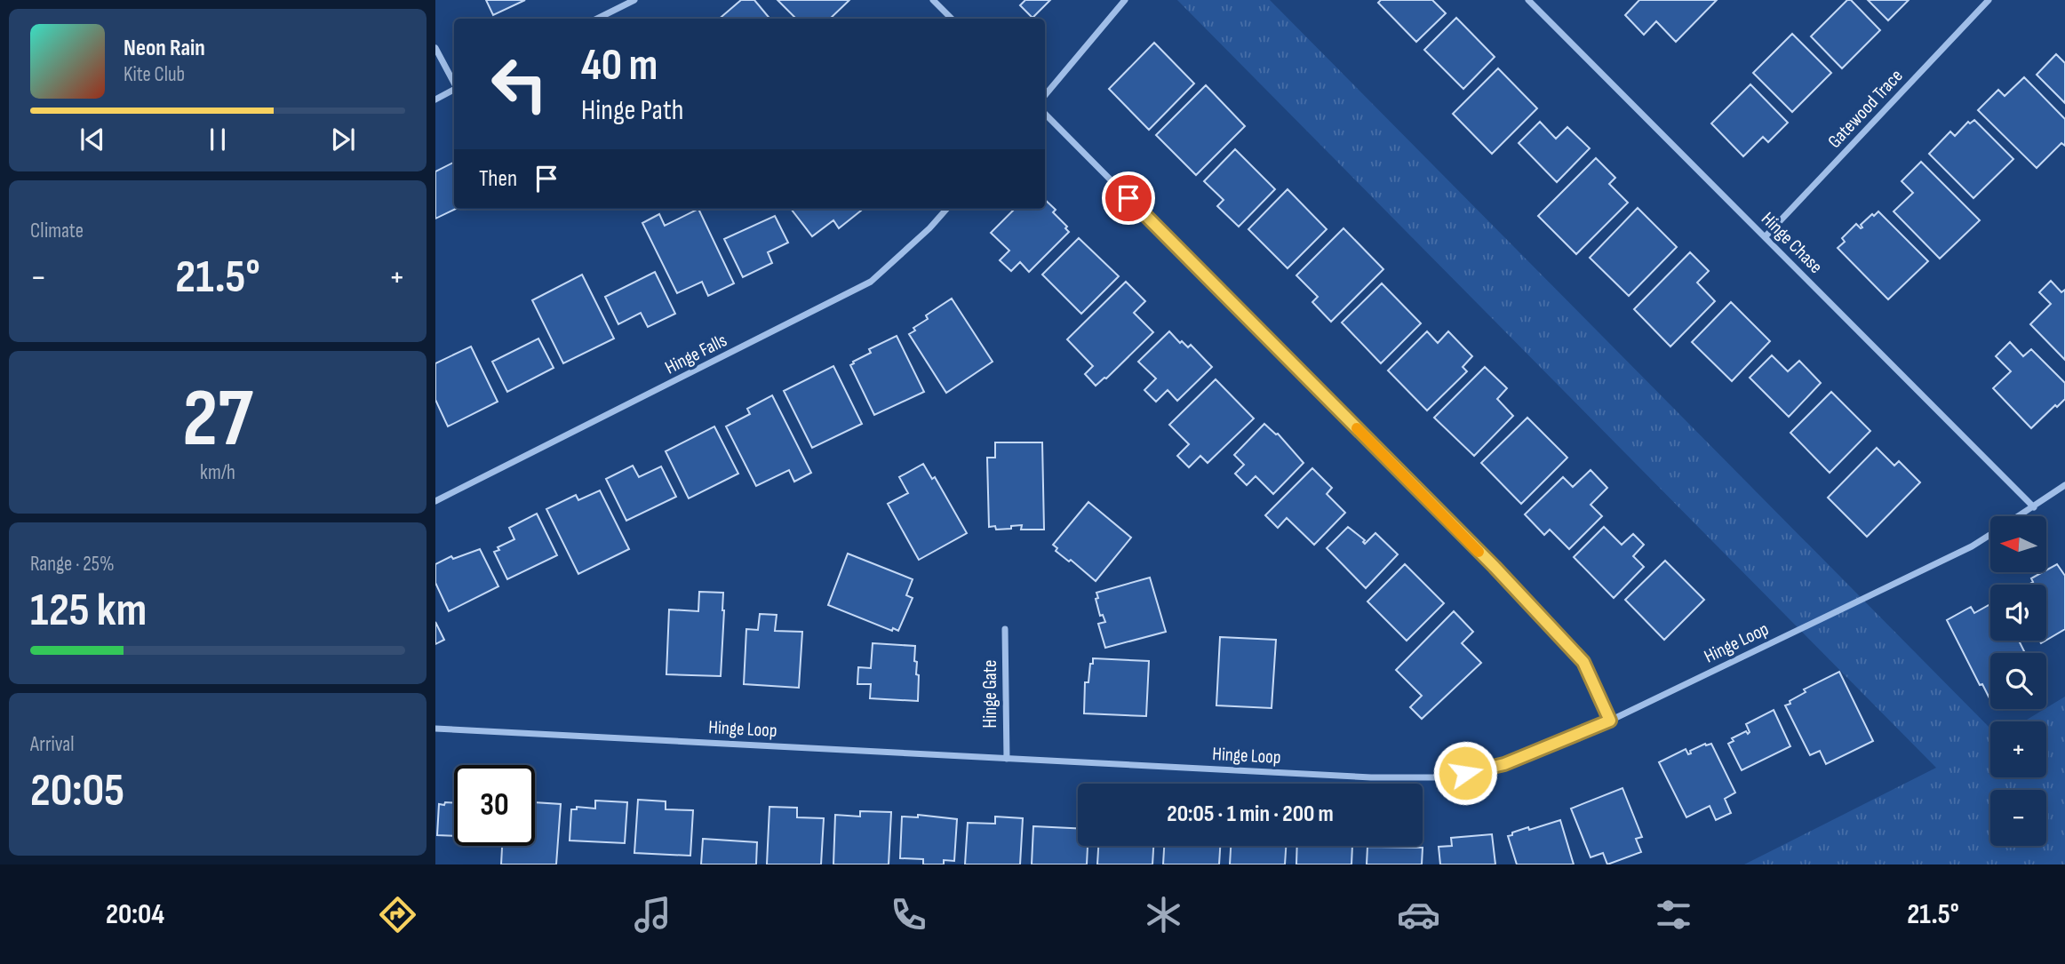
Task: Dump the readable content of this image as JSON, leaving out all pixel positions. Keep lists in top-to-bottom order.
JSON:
{
  "streets": {
    "street": [
      "Gatewood Trace",
      "Hinge Chase",
      "Hinge Falls",
      "Hinge Loop",
      "Hinge Gate"
    ]
  },
  "crossings": [
    ["Gatewood Trace", "Hinge Chase"],
    ["Hinge Chase", "Hinge Loop"],
    ["Hinge Loop", "Hinge Gate"]
  ],
  "north": "left",
  "page": {
    "turn": ["40 m", "Hinge Path"],
    "song": ["Neon Rain", "Kite Club"],
    "then": "Then",
    "tile": [
      "Climate",
      ["27", "km/h"],
      ["Range · 25%", "125 km"],
      ["Arrival", "20:05"]
    ],
    "heat": ["−", "21.5°", "+"],
    "map_buttons": ["+", "−"],
    "limit": "30",
    "trip": "20:05 · 1 min · 200 m",
    "tabs": ["20:04", "21.5°"]
  }
}
